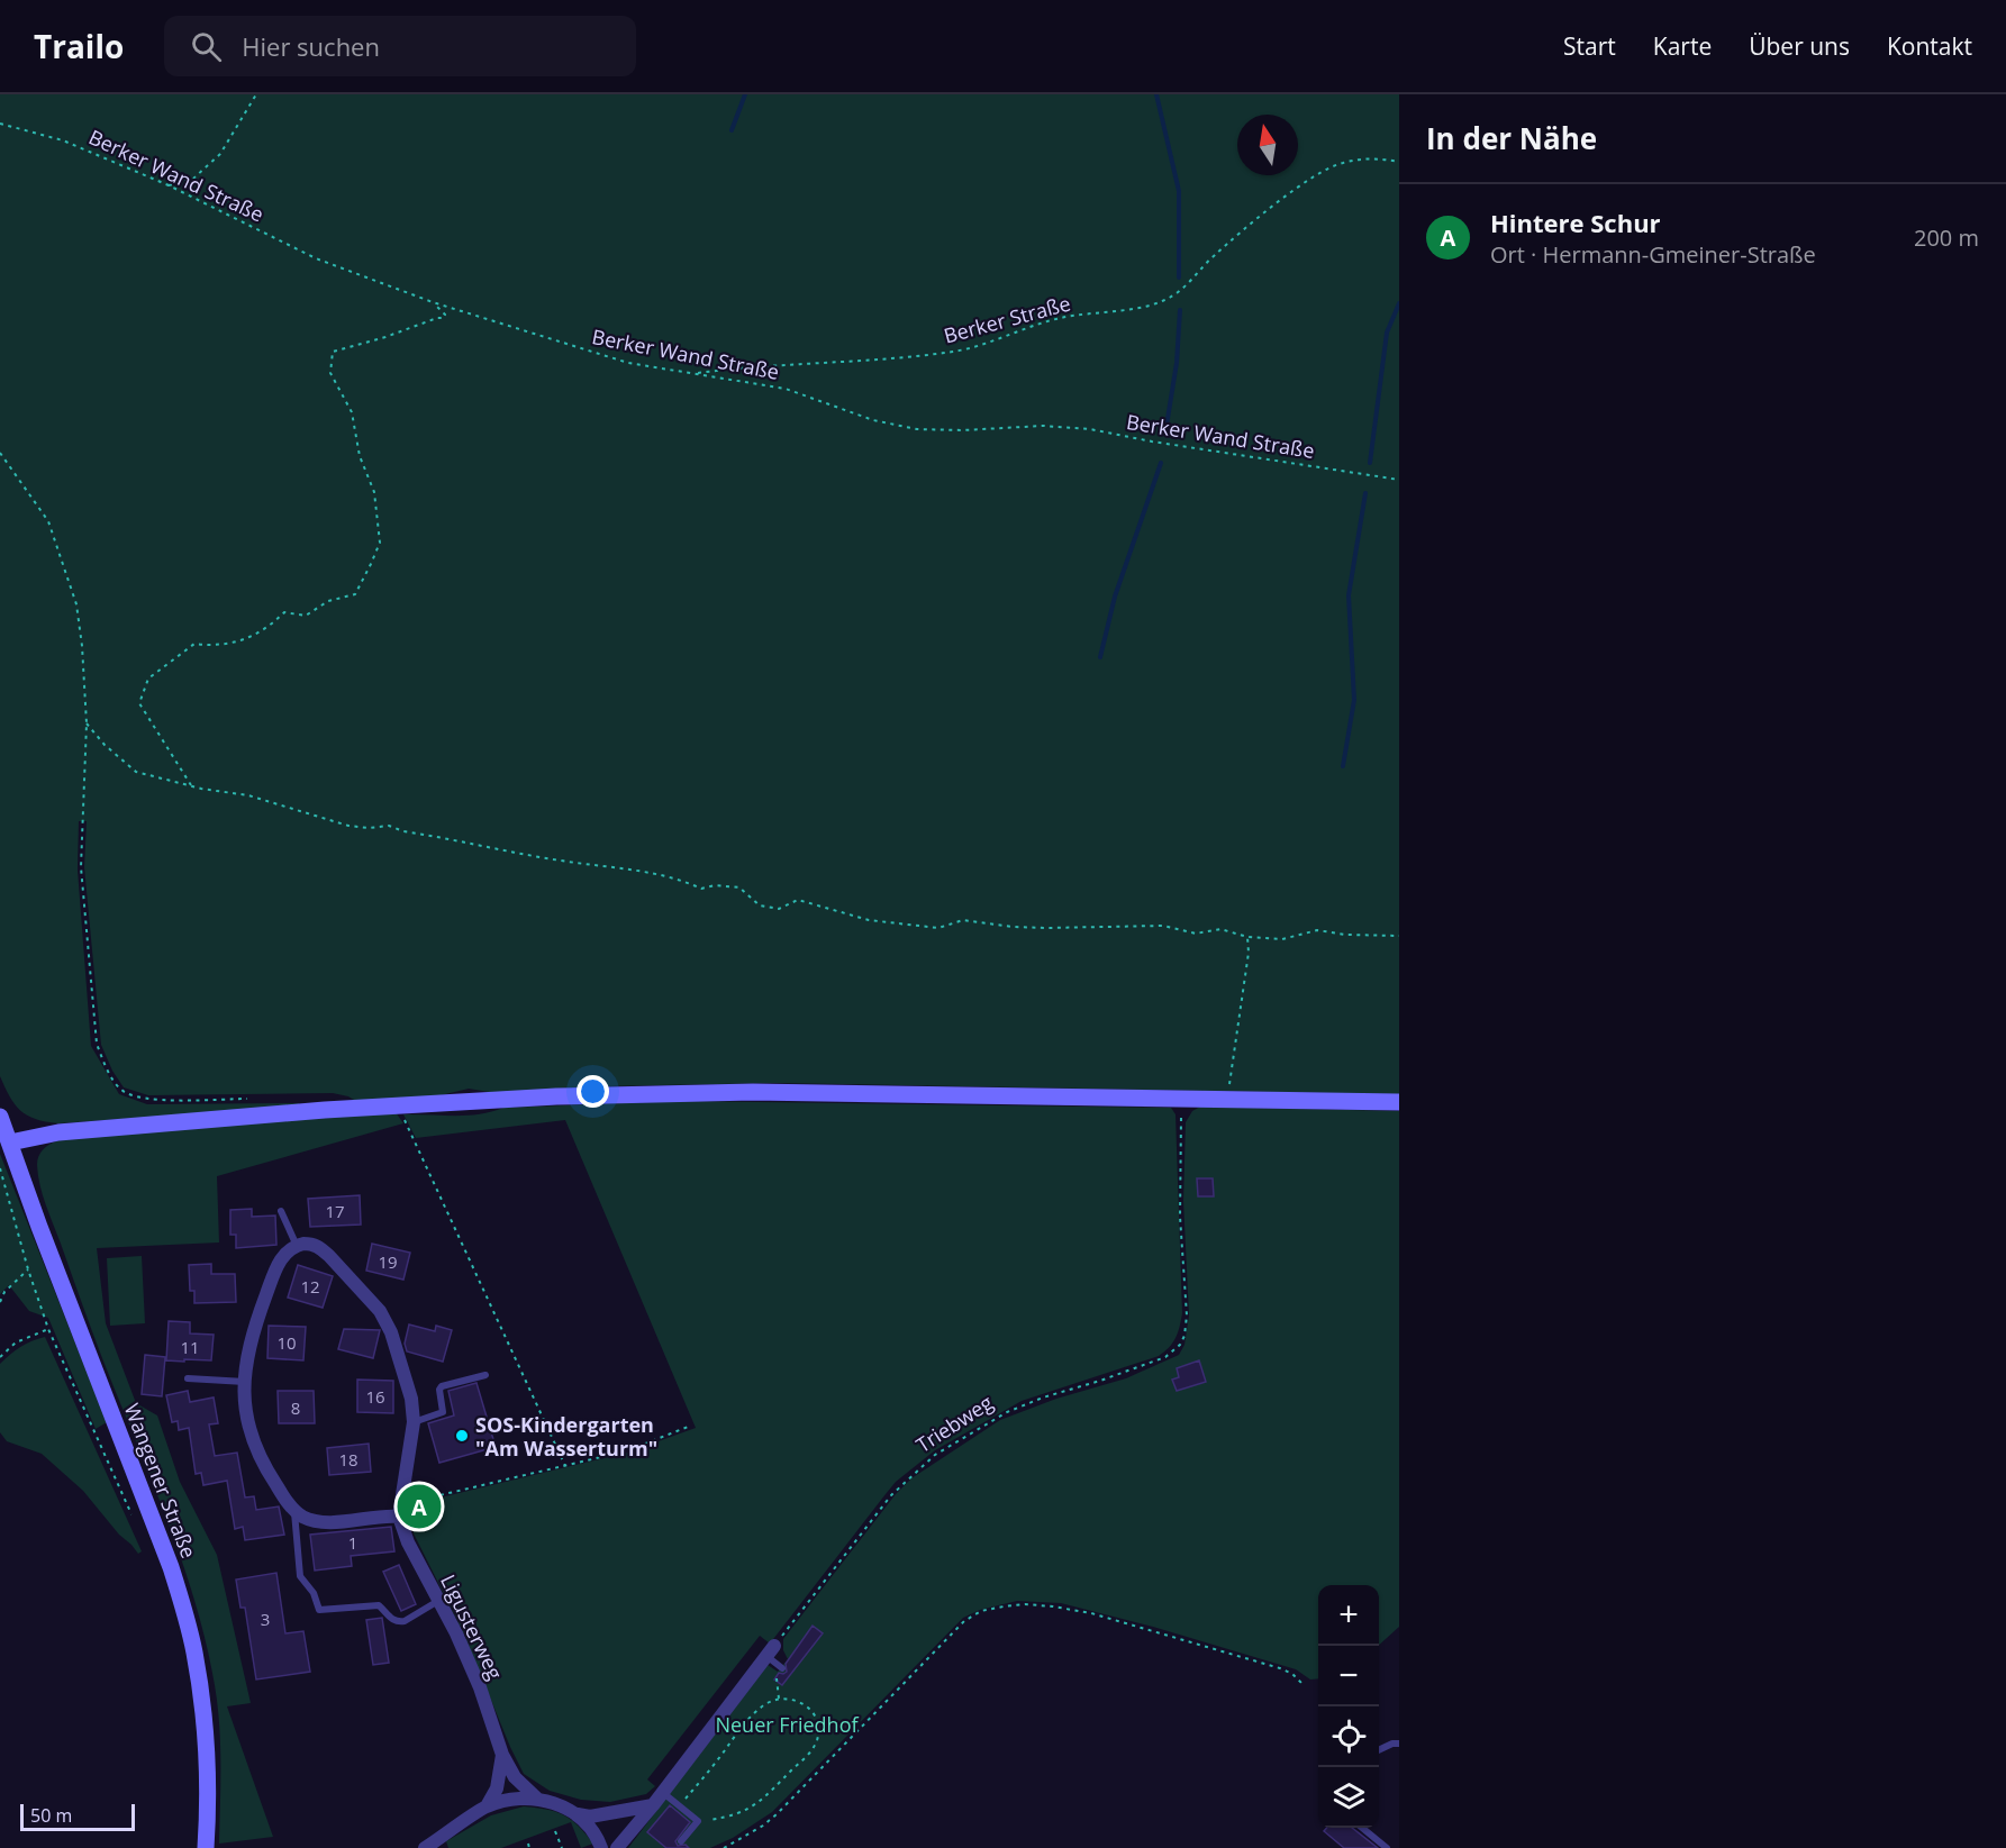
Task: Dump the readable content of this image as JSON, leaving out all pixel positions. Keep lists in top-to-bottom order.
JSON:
{
  "streets": {
    "main road": ["Wangener Straße"],
    "street": ["Ligusterweg"],
    "path": ["Berker Wand Straße", "Berker Straße", "Triebweg"]
  },
  "crossings": [
    ["Berker Wand Straße", "Berker Straße"]
  ],
  "parks": ["Neuer Friedhof"],
  "places": ["SOS-Kindergarten \"Am Wasserturm\""],
  "house_numbers": [
    "17",
    "19",
    "12",
    "10",
    "11",
    "16",
    "8",
    "18",
    "1",
    "3"
  ],
  "scale_bar": "50 m",
  "north": "top",
  "page": {
    "header": "Trailo",
    "search": "Hier suchen",
    "nav": [
      "Start",
      "Karte",
      "Über uns",
      "Kontakt"
    ],
    "heading": "In der Nähe",
    "list": [
      {
        "mark": "A",
        "name": "Hintere Schur",
        "note": "Ort · Hermann-Gmeiner-Straße",
        "value": "200 m"
      }
    ],
    "pins": "A",
    "map_buttons": ["+", "−"],
    "scale": "50 m"
  }
}
